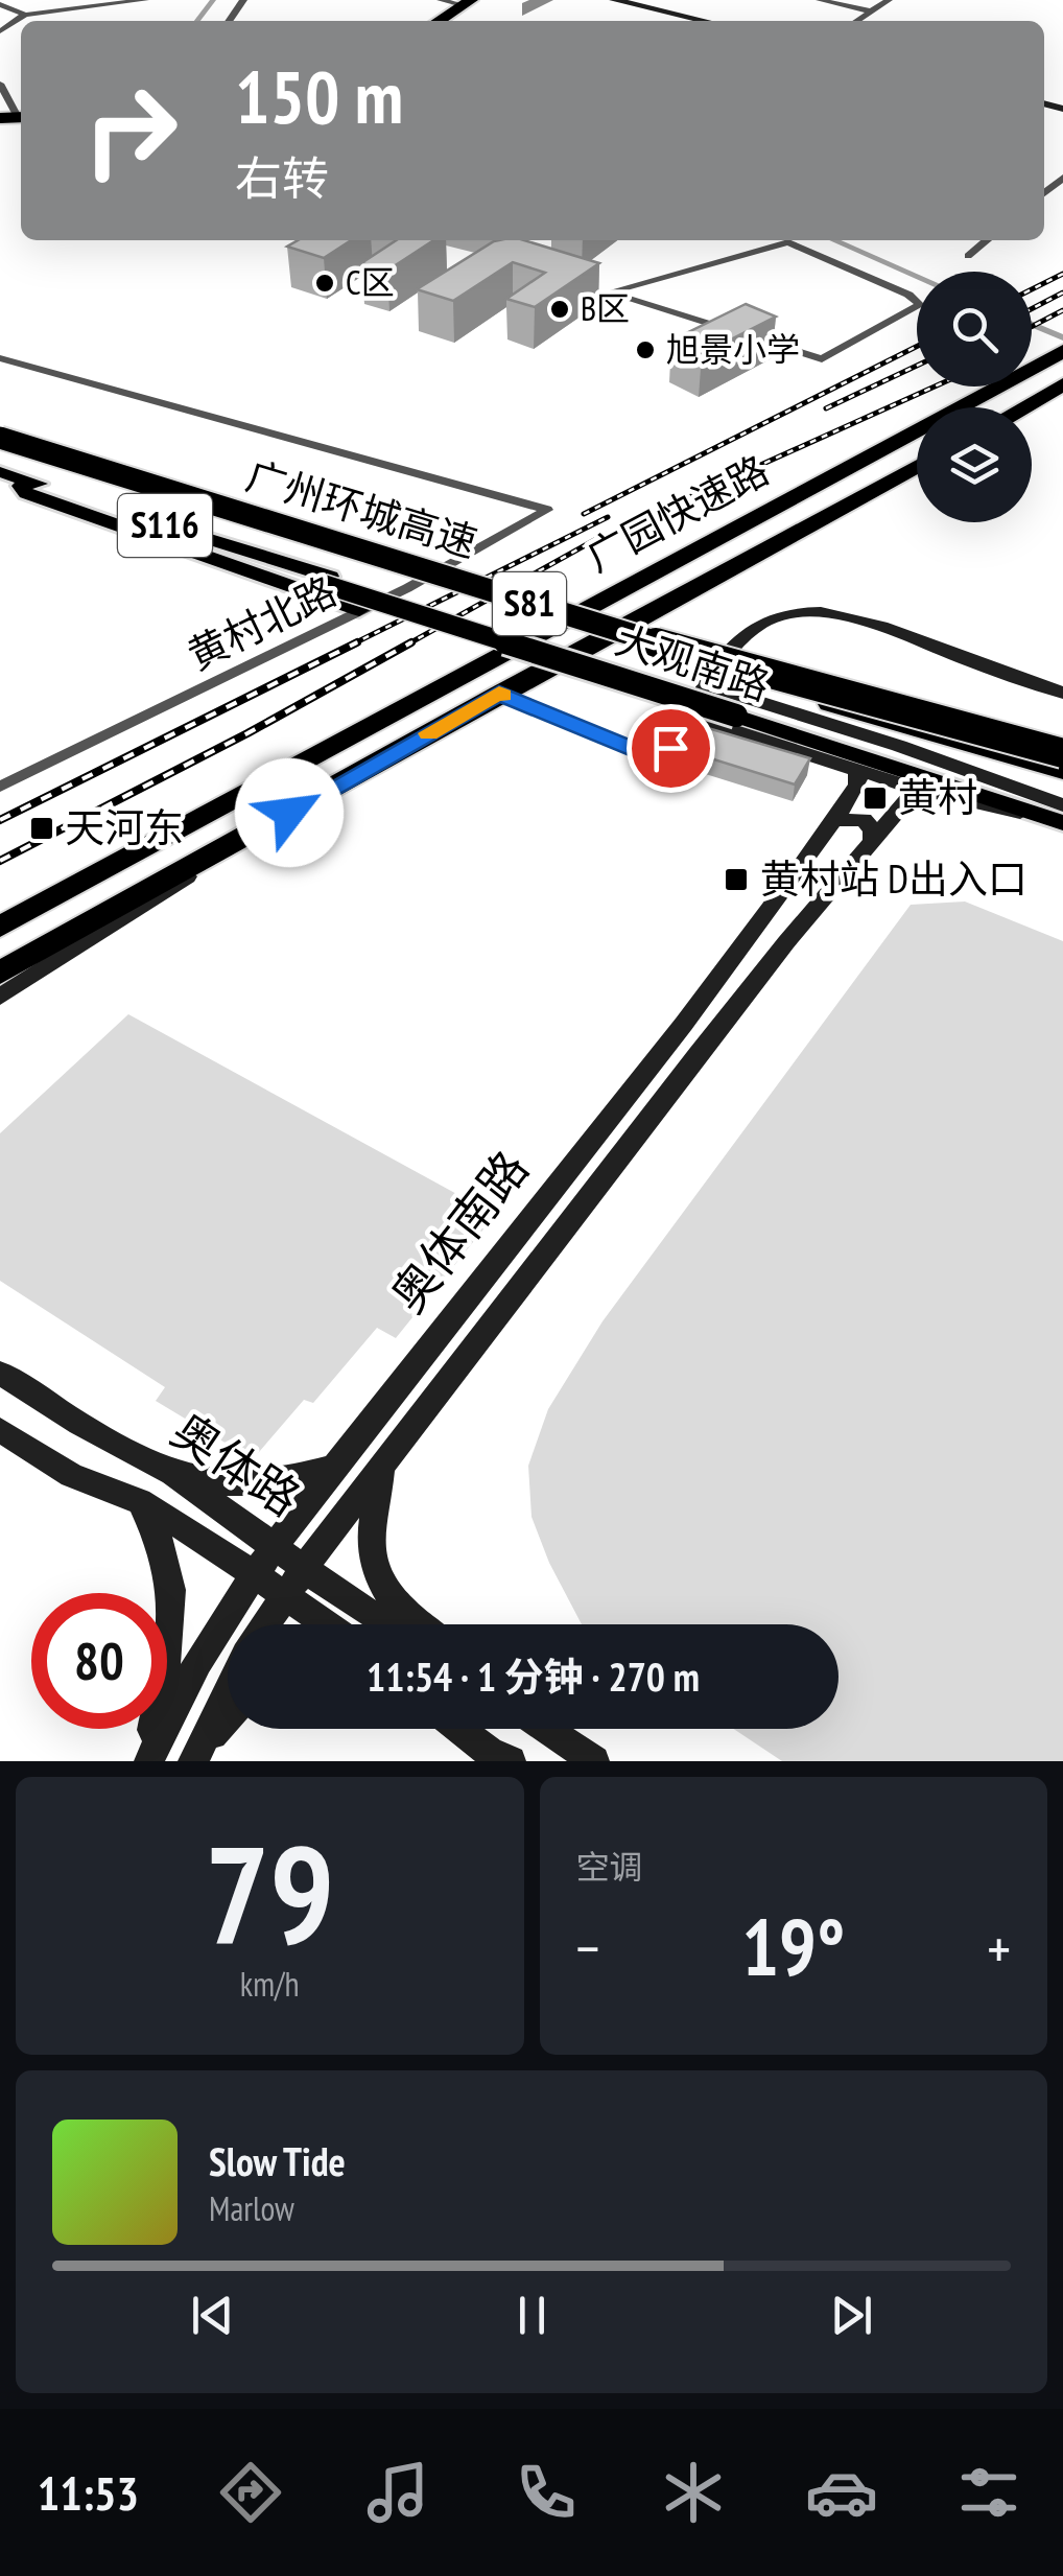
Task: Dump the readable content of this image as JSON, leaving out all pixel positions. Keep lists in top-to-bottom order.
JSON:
{
  "streets": {
    "highway": ["广州环城高速", "广园快速路", "S81"],
    "main road": ["S116", "大观南路"],
    "street": ["黄村北路", "奥体南路", "奥体路"]
  },
  "crossings": [
    ["奥体南路", "奥体路"]
  ],
  "places": {
    "other": ["C区", "B区", "旭景小学"],
    "transit": ["黄村", "天河东", "黄村站 D出入口"]
  },
  "page": {
    "turn": ["150 m", "右转"],
    "limit": "80",
    "trip": "11:54 · 1 分钟 · 270 m",
    "tile": [
      ["79", "km/h"],
      "空调"
    ],
    "heat": ["−", "19°", "+"],
    "song": ["Slow Tide", "Marlow"],
    "tabs": "11:53"
  }
}
